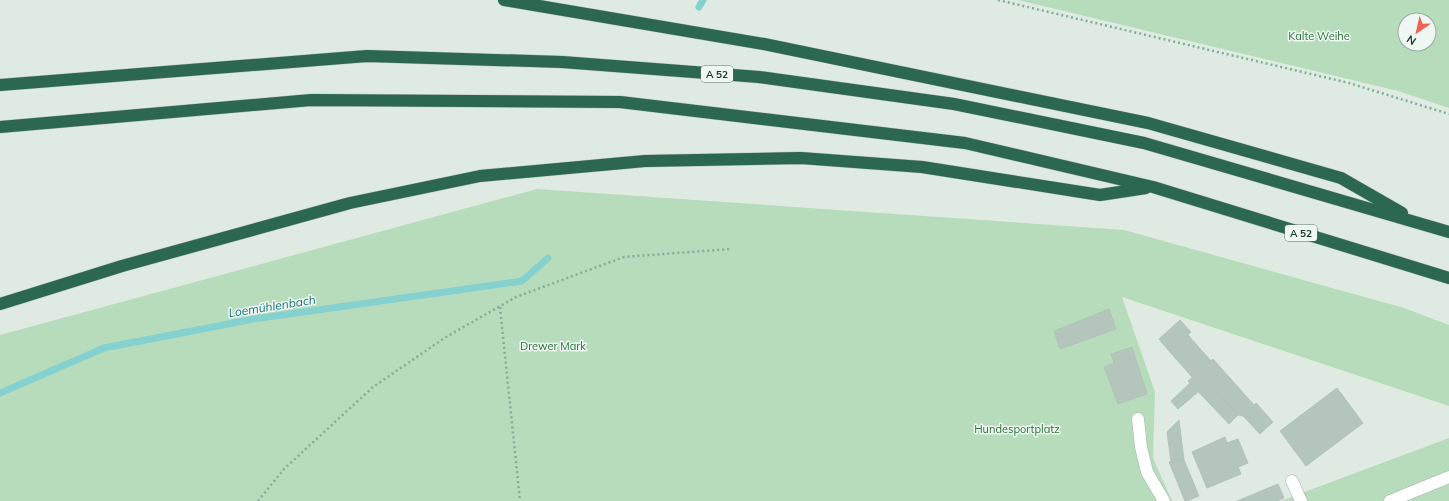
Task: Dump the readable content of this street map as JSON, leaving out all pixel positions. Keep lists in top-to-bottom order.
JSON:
{
  "streets": {
    "highway": ["A 52"]
  },
  "water": ["Loemühlenbach"],
  "parks": ["Kalte Weihe", "Drewer Mark", "Hundesportplatz"],
  "north": "bottom left"
}
